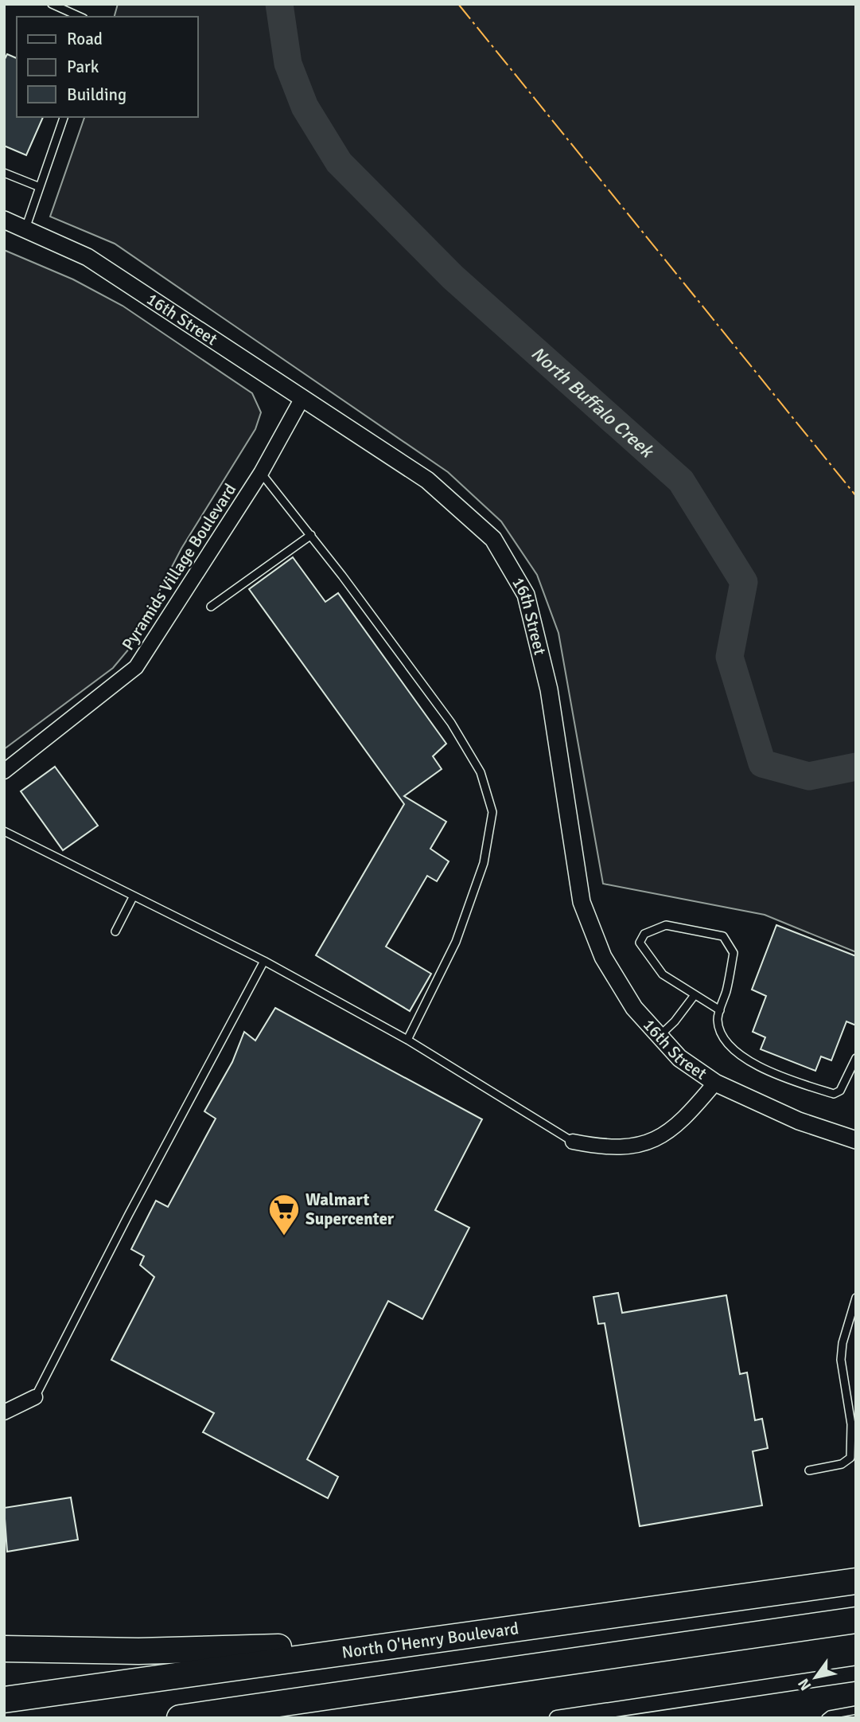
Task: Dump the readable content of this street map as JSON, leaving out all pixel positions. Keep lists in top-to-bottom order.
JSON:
{
  "streets": {
    "highway": ["North O'Henry Boulevard"],
    "street": ["16th Street", "Pyramids Village Boulevard"]
  },
  "crossings": [
    ["16th Street", "Pyramids Village Boulevard"]
  ],
  "water": ["North Buffalo Creek"],
  "places": {
    "supermarket": ["Walmart Supercenter"]
  },
  "legend": ["Road", "Park", "Building"],
  "north": "bottom left"
}
